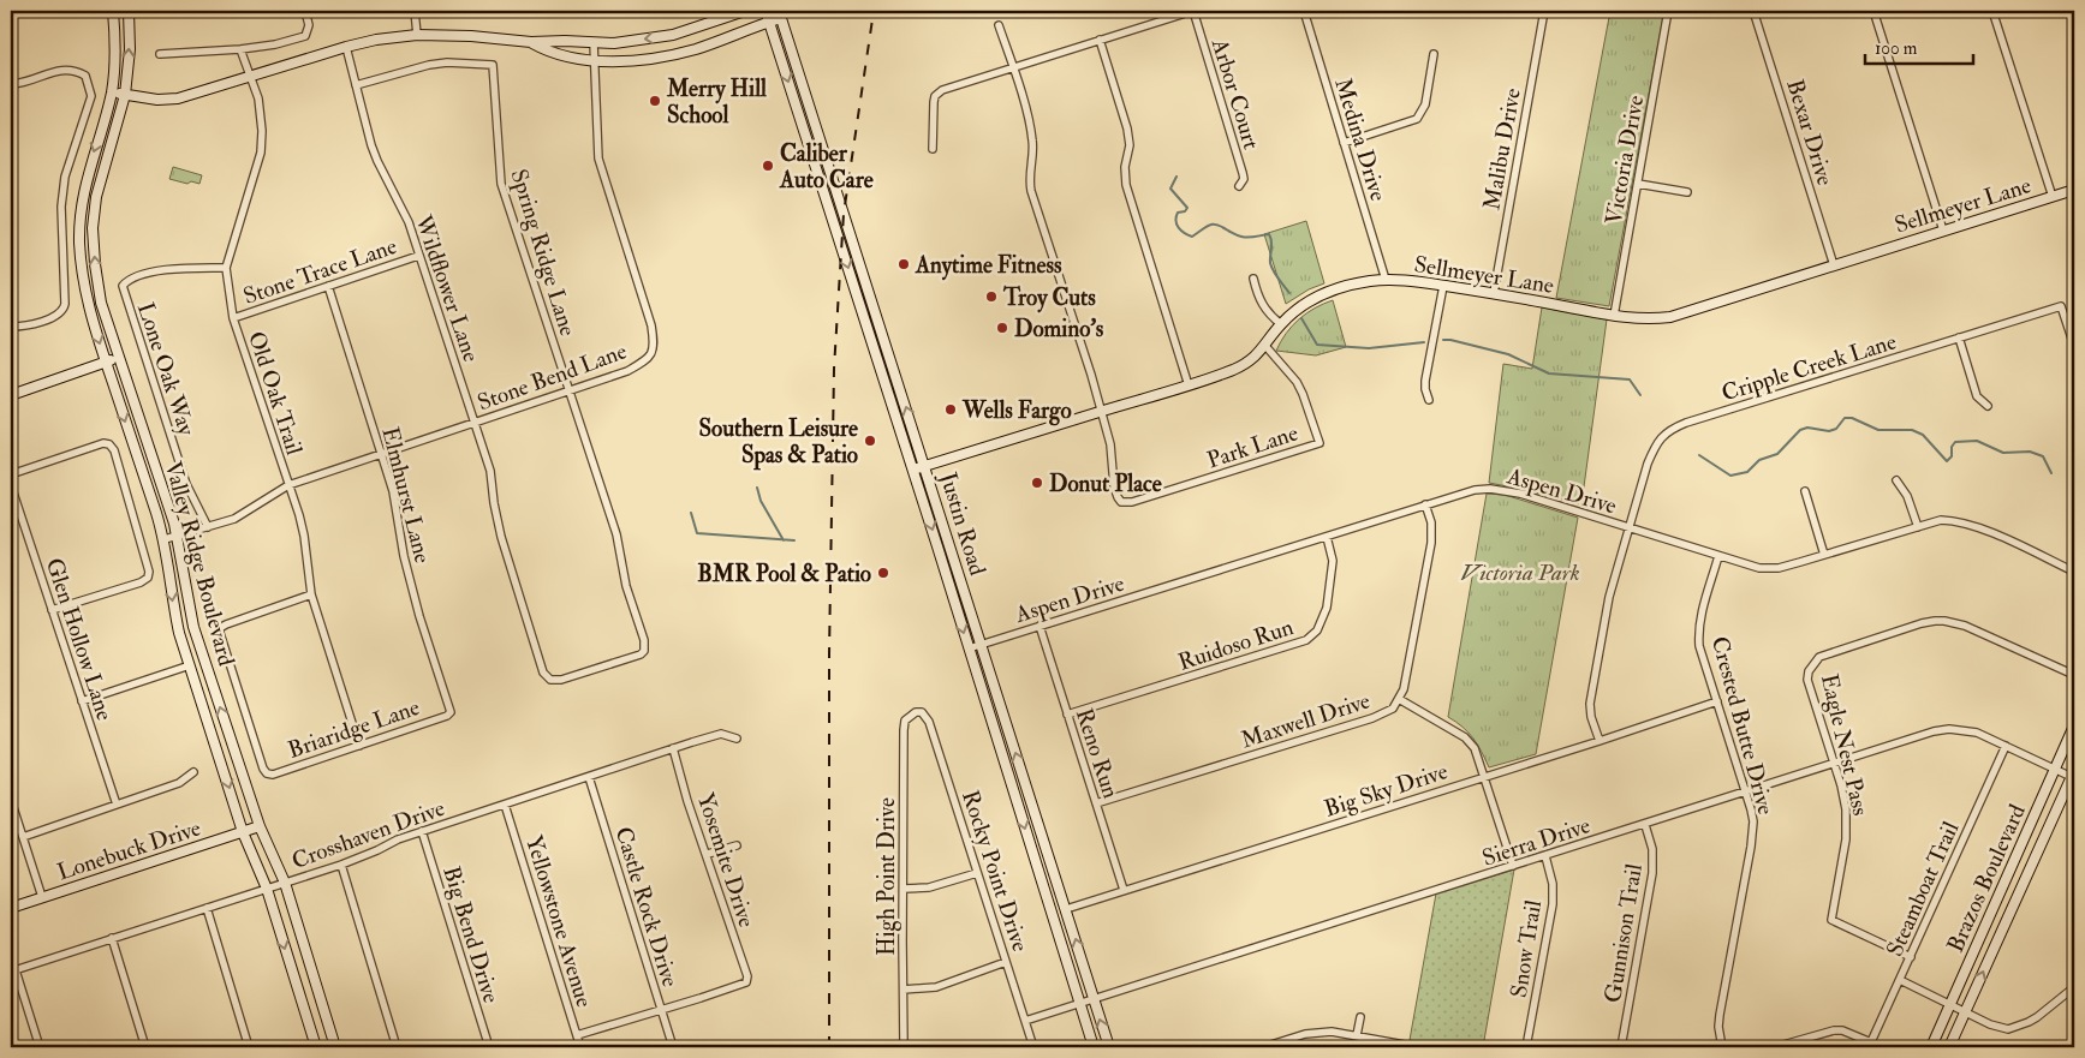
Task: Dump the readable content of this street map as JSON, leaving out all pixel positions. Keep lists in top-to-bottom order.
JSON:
{
  "streets": {
    "main road": [
      "Sellmeyer Lane",
      "Justin Road",
      "Valley Ridge Boulevard",
      "Lonebuck Drive",
      "Brazos Boulevard"
    ],
    "street": [
      "Arbor Court",
      "Bexar Drive",
      "Medina Drive",
      "Malibu Drive",
      "Victoria Drive",
      "Spring Ridge Lane",
      "Stone Trace Lane",
      "Wildflower Lane",
      "Cripple Creek Lane",
      "Lone Oak Way",
      "Stone Bend Lane",
      "Old Oak Trail",
      "Park Lane",
      "Aspen Drive",
      "Elmhurst Lane",
      "Glen Hollow Lane",
      "Ruidoso Run",
      "Maxwell Drive",
      "Crested Butte Drive",
      "Briaridge Lane",
      "Eagle Nest Pass",
      "Reno Run",
      "Big Sky Drive",
      "Crosshaven Drive",
      "Sierra Drive",
      "Yosemite Drive",
      "Rocky Point Drive",
      "High Point Drive",
      "Steamboat Trail",
      "Castle Rock Drive",
      "Yellowstone Avenue",
      "Gunnison Trail",
      "Big Bend Drive",
      "Snow Trail"
    ]
  },
  "crossings": [
    ["Bexar Drive", "Sellmeyer Lane"],
    ["Medina Drive", "Sellmeyer Lane"],
    ["Malibu Drive", "Sellmeyer Lane"],
    ["Victoria Drive", "Sellmeyer Lane"],
    ["Sellmeyer Lane", "Park Lane"],
    ["Sellmeyer Lane", "Justin Road"],
    ["Spring Ridge Lane", "Wildflower Lane"],
    ["Spring Ridge Lane", "Stone Bend Lane"],
    ["Stone Trace Lane", "Wildflower Lane"],
    ["Stone Trace Lane", "Old Oak Trail"],
    ["Stone Trace Lane", "Elmhurst Lane"],
    ["Wildflower Lane", "Stone Bend Lane"],
    ["Cripple Creek Lane", "Aspen Drive"],
    ["Cripple Creek Lane", "Big Sky Drive"],
    ["Lone Oak Way", "Stone Bend Lane"],
    ["Lone Oak Way", "Old Oak Trail"],
    ["Stone Bend Lane", "Old Oak Trail"],
    ["Stone Bend Lane", "Elmhurst Lane"],
    ["Stone Bend Lane", "Valley Ridge Boulevard"],
    ["Old Oak Trail", "Briaridge Lane"],
    ["Aspen Drive", "Justin Road"],
    ["Aspen Drive", "Ruidoso Run"],
    ["Aspen Drive", "Maxwell Drive"],
    ["Aspen Drive", "Crested Butte Drive"],
    ["Aspen Drive", "Reno Run"],
    ["Elmhurst Lane", "Briaridge Lane"],
    ["Justin Road", "Big Sky Drive"],
    ["Justin Road", "Sierra Drive"],
    ["Valley Ridge Boulevard", "Crosshaven Drive"],
    ["Valley Ridge Boulevard", "Lonebuck Drive"],
    ["Ruidoso Run", "Reno Run"],
    ["Maxwell Drive", "Reno Run"],
    ["Crested Butte Drive", "Big Sky Drive"],
    ["Crested Butte Drive", "Sierra Drive"],
    ["Eagle Nest Pass", "Sierra Drive"],
    ["Eagle Nest Pass", "Steamboat Trail"],
    ["Reno Run", "Big Sky Drive"],
    ["Crosshaven Drive", "Yosemite Drive"],
    ["Crosshaven Drive", "Castle Rock Drive"],
    ["Crosshaven Drive", "Yellowstone Avenue"],
    ["Crosshaven Drive", "Big Bend Drive"],
    ["Sierra Drive", "Rocky Point Drive"],
    ["Sierra Drive", "Brazos Boulevard"],
    ["Sierra Drive", "Steamboat Trail"],
    ["Sierra Drive", "Gunnison Trail"],
    ["Sierra Drive", "Snow Trail"],
    ["Yosemite Drive", "Castle Rock Drive"],
    ["Rocky Point Drive", "High Point Drive"]
  ],
  "parks": ["Victoria Park"],
  "places": [
    "Merry Hill School",
    "Caliber Auto Care",
    "Anytime Fitness",
    "Troy Cuts",
    "Domino's",
    "Wells Fargo",
    "Southern Leisure Spas & Patio",
    "Donut Place",
    "BMR Pool & Patio"
  ],
  "scale_bar": "100 m"
}
